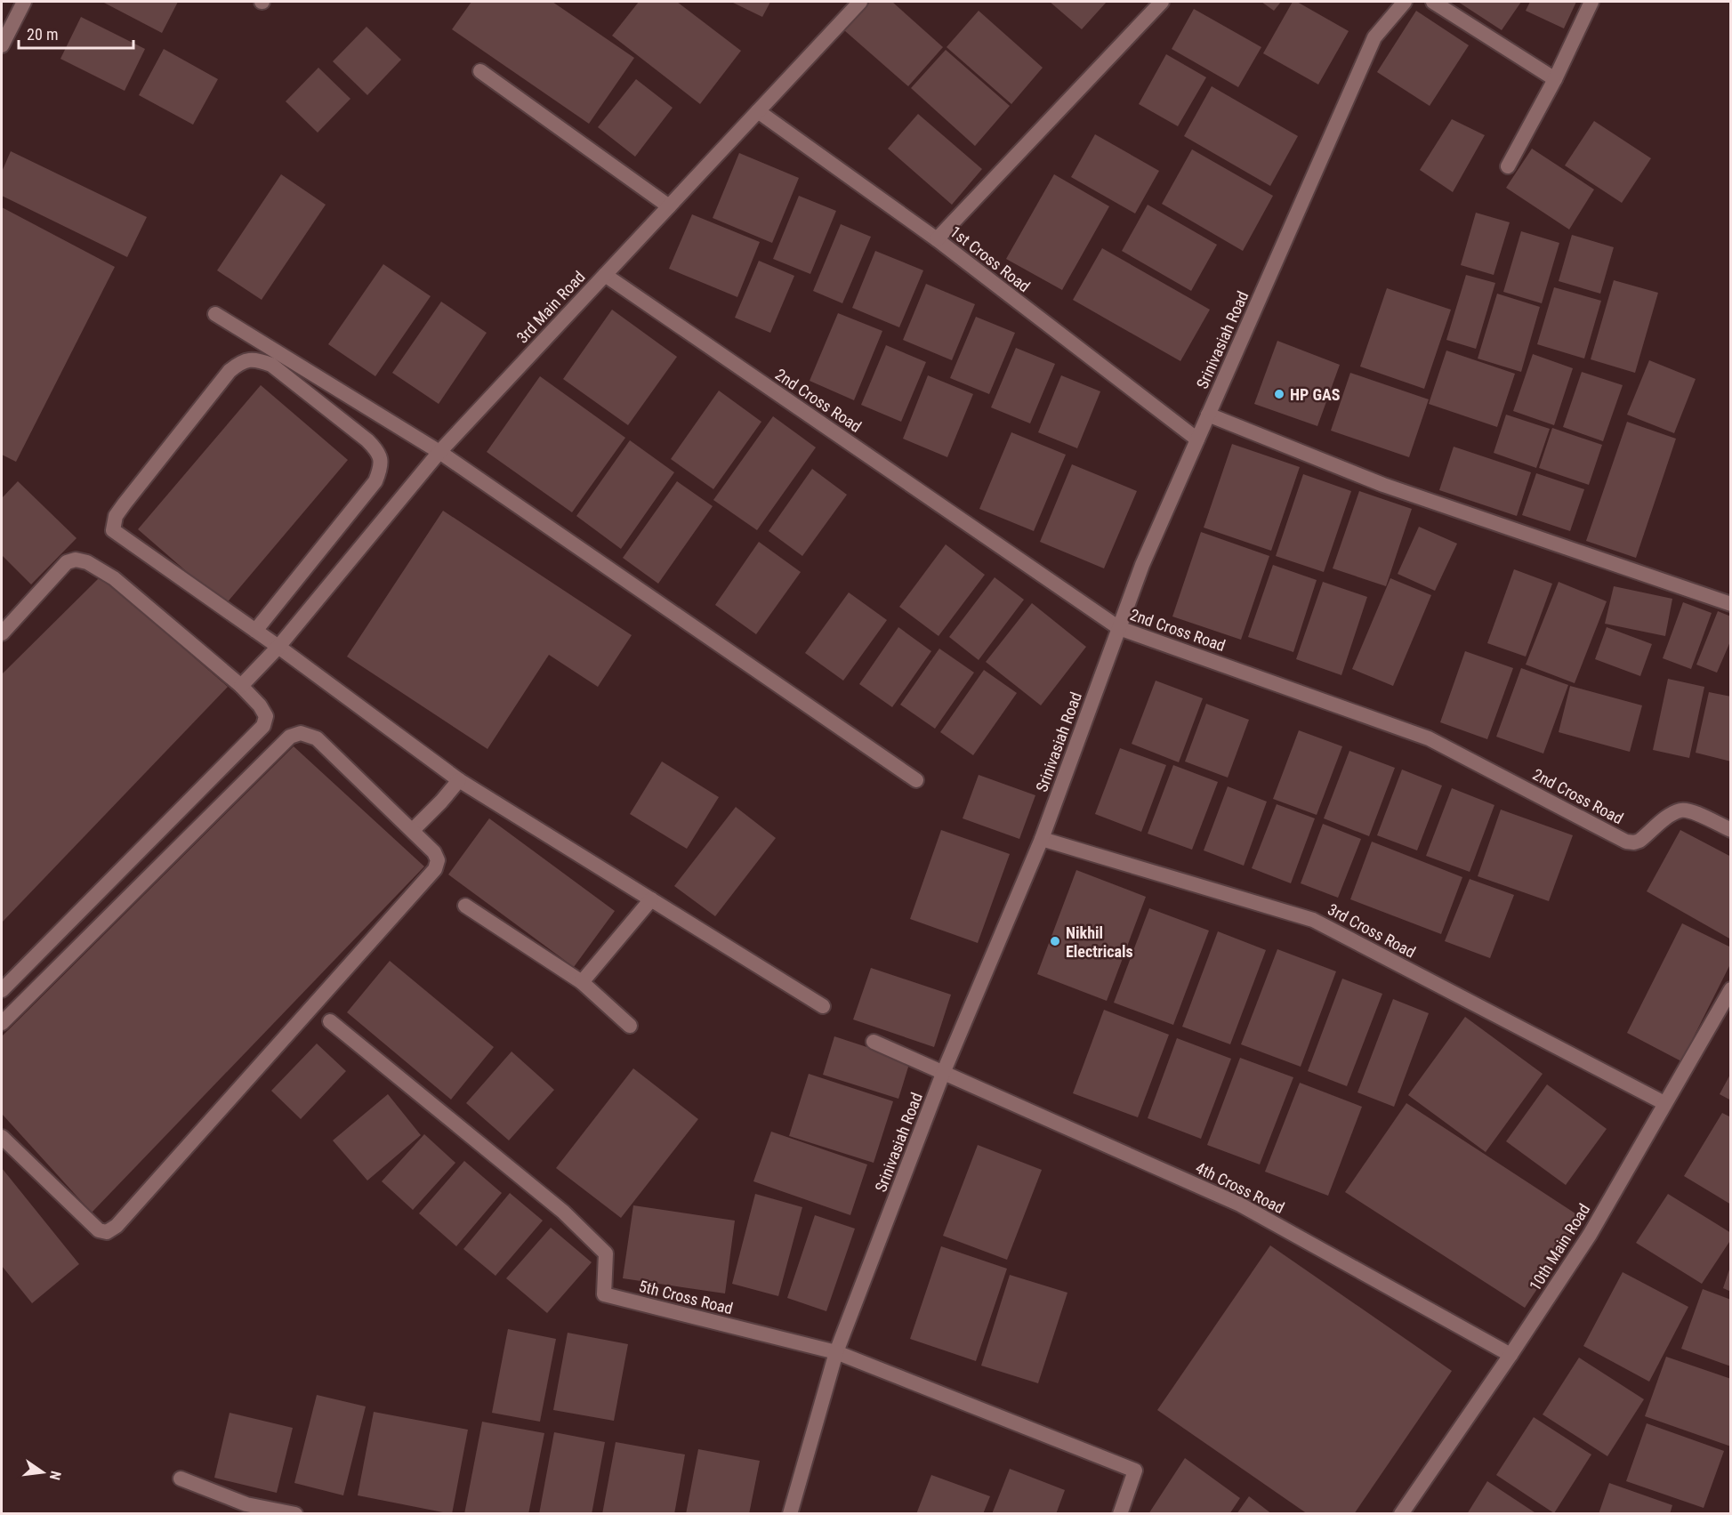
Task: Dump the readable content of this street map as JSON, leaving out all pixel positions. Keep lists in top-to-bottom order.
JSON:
{
  "streets": {
    "street": [
      "1st Cross Road",
      "3rd Main Road",
      "Srinivasiah Road",
      "2nd Cross Road",
      "3rd Cross Road",
      "4th Cross Road",
      "10th Main Road",
      "5th Cross Road"
    ]
  },
  "crossings": [
    ["1st Cross Road", "3rd Main Road"],
    ["1st Cross Road", "Srinivasiah Road"],
    ["3rd Main Road", "2nd Cross Road"],
    ["Srinivasiah Road", "2nd Cross Road"],
    ["Srinivasiah Road", "3rd Cross Road"],
    ["Srinivasiah Road", "4th Cross Road"],
    ["Srinivasiah Road", "5th Cross Road"],
    ["3rd Cross Road", "10th Main Road"],
    ["4th Cross Road", "10th Main Road"]
  ],
  "places": ["HP GAS", "Nikhil Electricals"],
  "scale_bar": "20 m",
  "north": "right"
}
